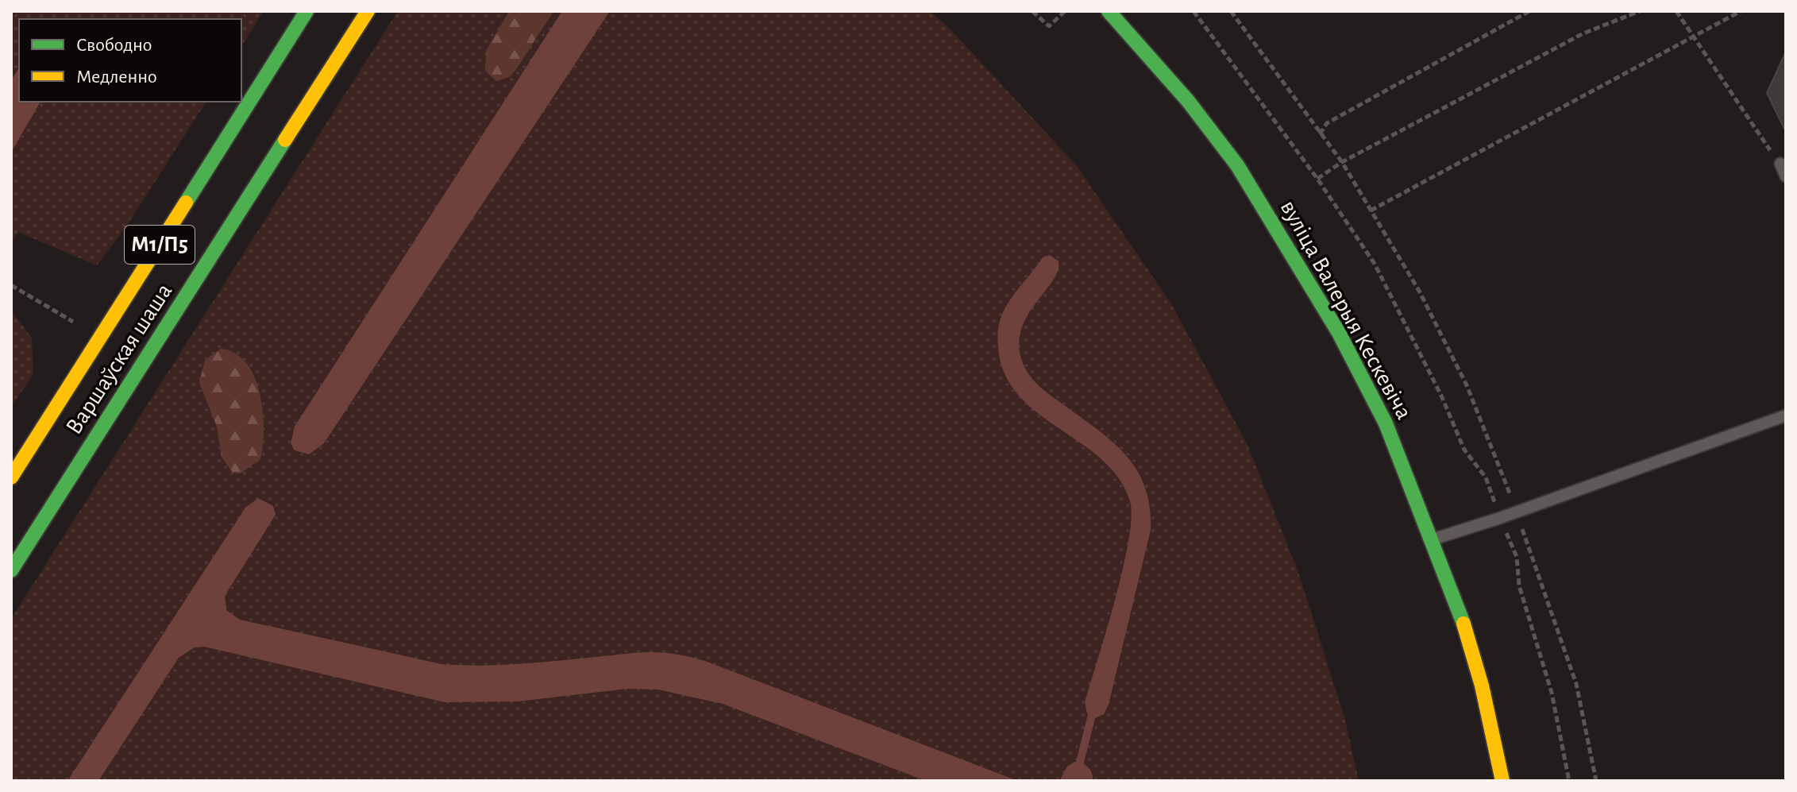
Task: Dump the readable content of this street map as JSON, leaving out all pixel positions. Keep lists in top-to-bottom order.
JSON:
{
  "streets": {
    "main road": ["М1/П5", "вуліца Валерыя Кескевіча", "Варшаўская шаша"]
  },
  "legend": ["Свободно", "Медленно"]
}
